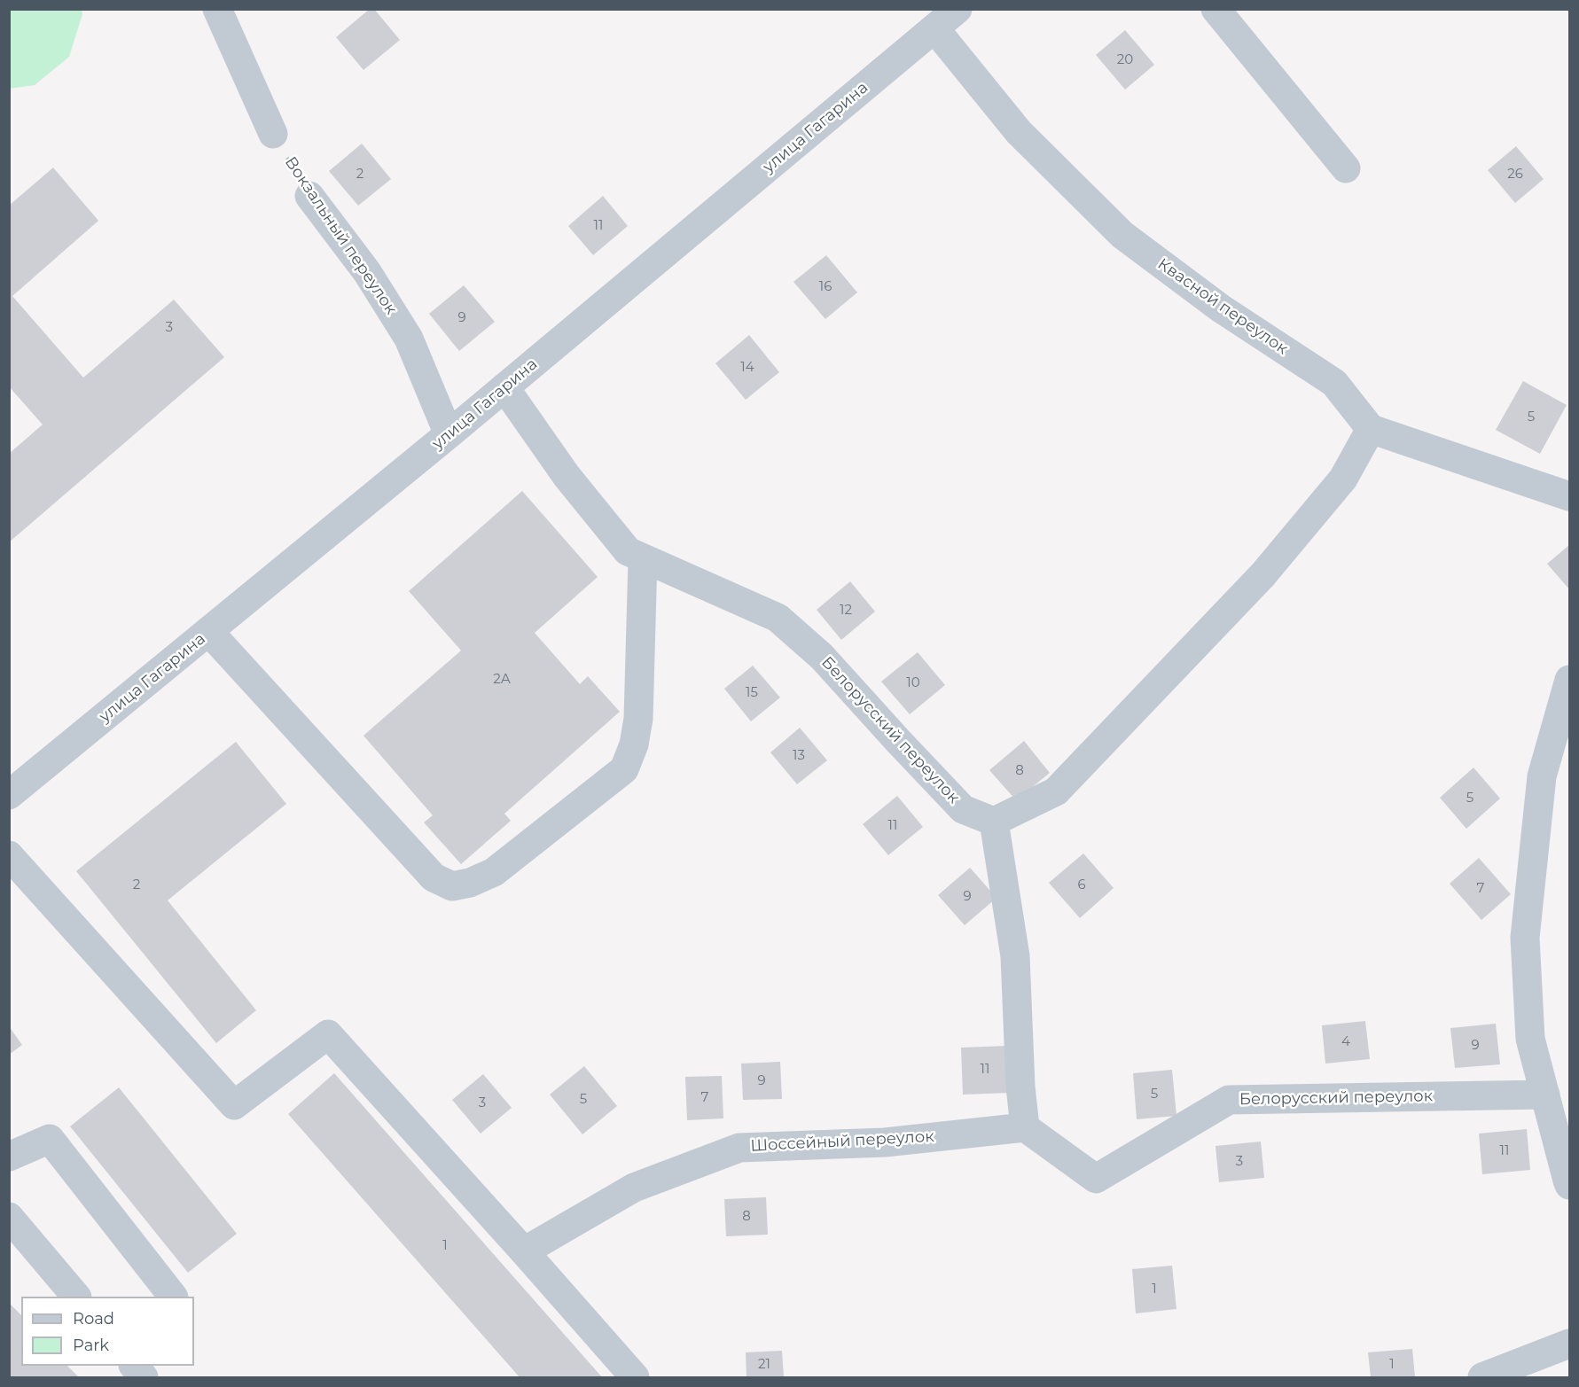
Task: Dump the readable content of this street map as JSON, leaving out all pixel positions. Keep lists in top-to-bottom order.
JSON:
{
  "streets": {
    "street": [
      "улица Гагарина",
      "Вокзальный переулок",
      "Квасной переулок",
      "Белорусский переулок",
      "Шоссейный переулок"
    ]
  },
  "crossings": [
    ["улица Гагарина", "Вокзальный переулок"],
    ["улица Гагарина", "Квасной переулок"],
    ["улица Гагарина", "Белорусский переулок"],
    ["Белорусский переулок", "Шоссейный переулок"]
  ],
  "house_numbers": [
    "20",
    "2",
    "26",
    "11",
    "16",
    "9",
    "3",
    "14",
    "5",
    "12",
    "2А",
    "10",
    "15",
    "13",
    "8",
    "5",
    "11",
    "2",
    "6",
    "7",
    "9",
    "4",
    "9",
    "11",
    "9",
    "5",
    "7",
    "5",
    "3",
    "11",
    "3",
    "8",
    "1",
    "1",
    "21",
    "1"
  ],
  "legend": ["Road", "Park"]
}
